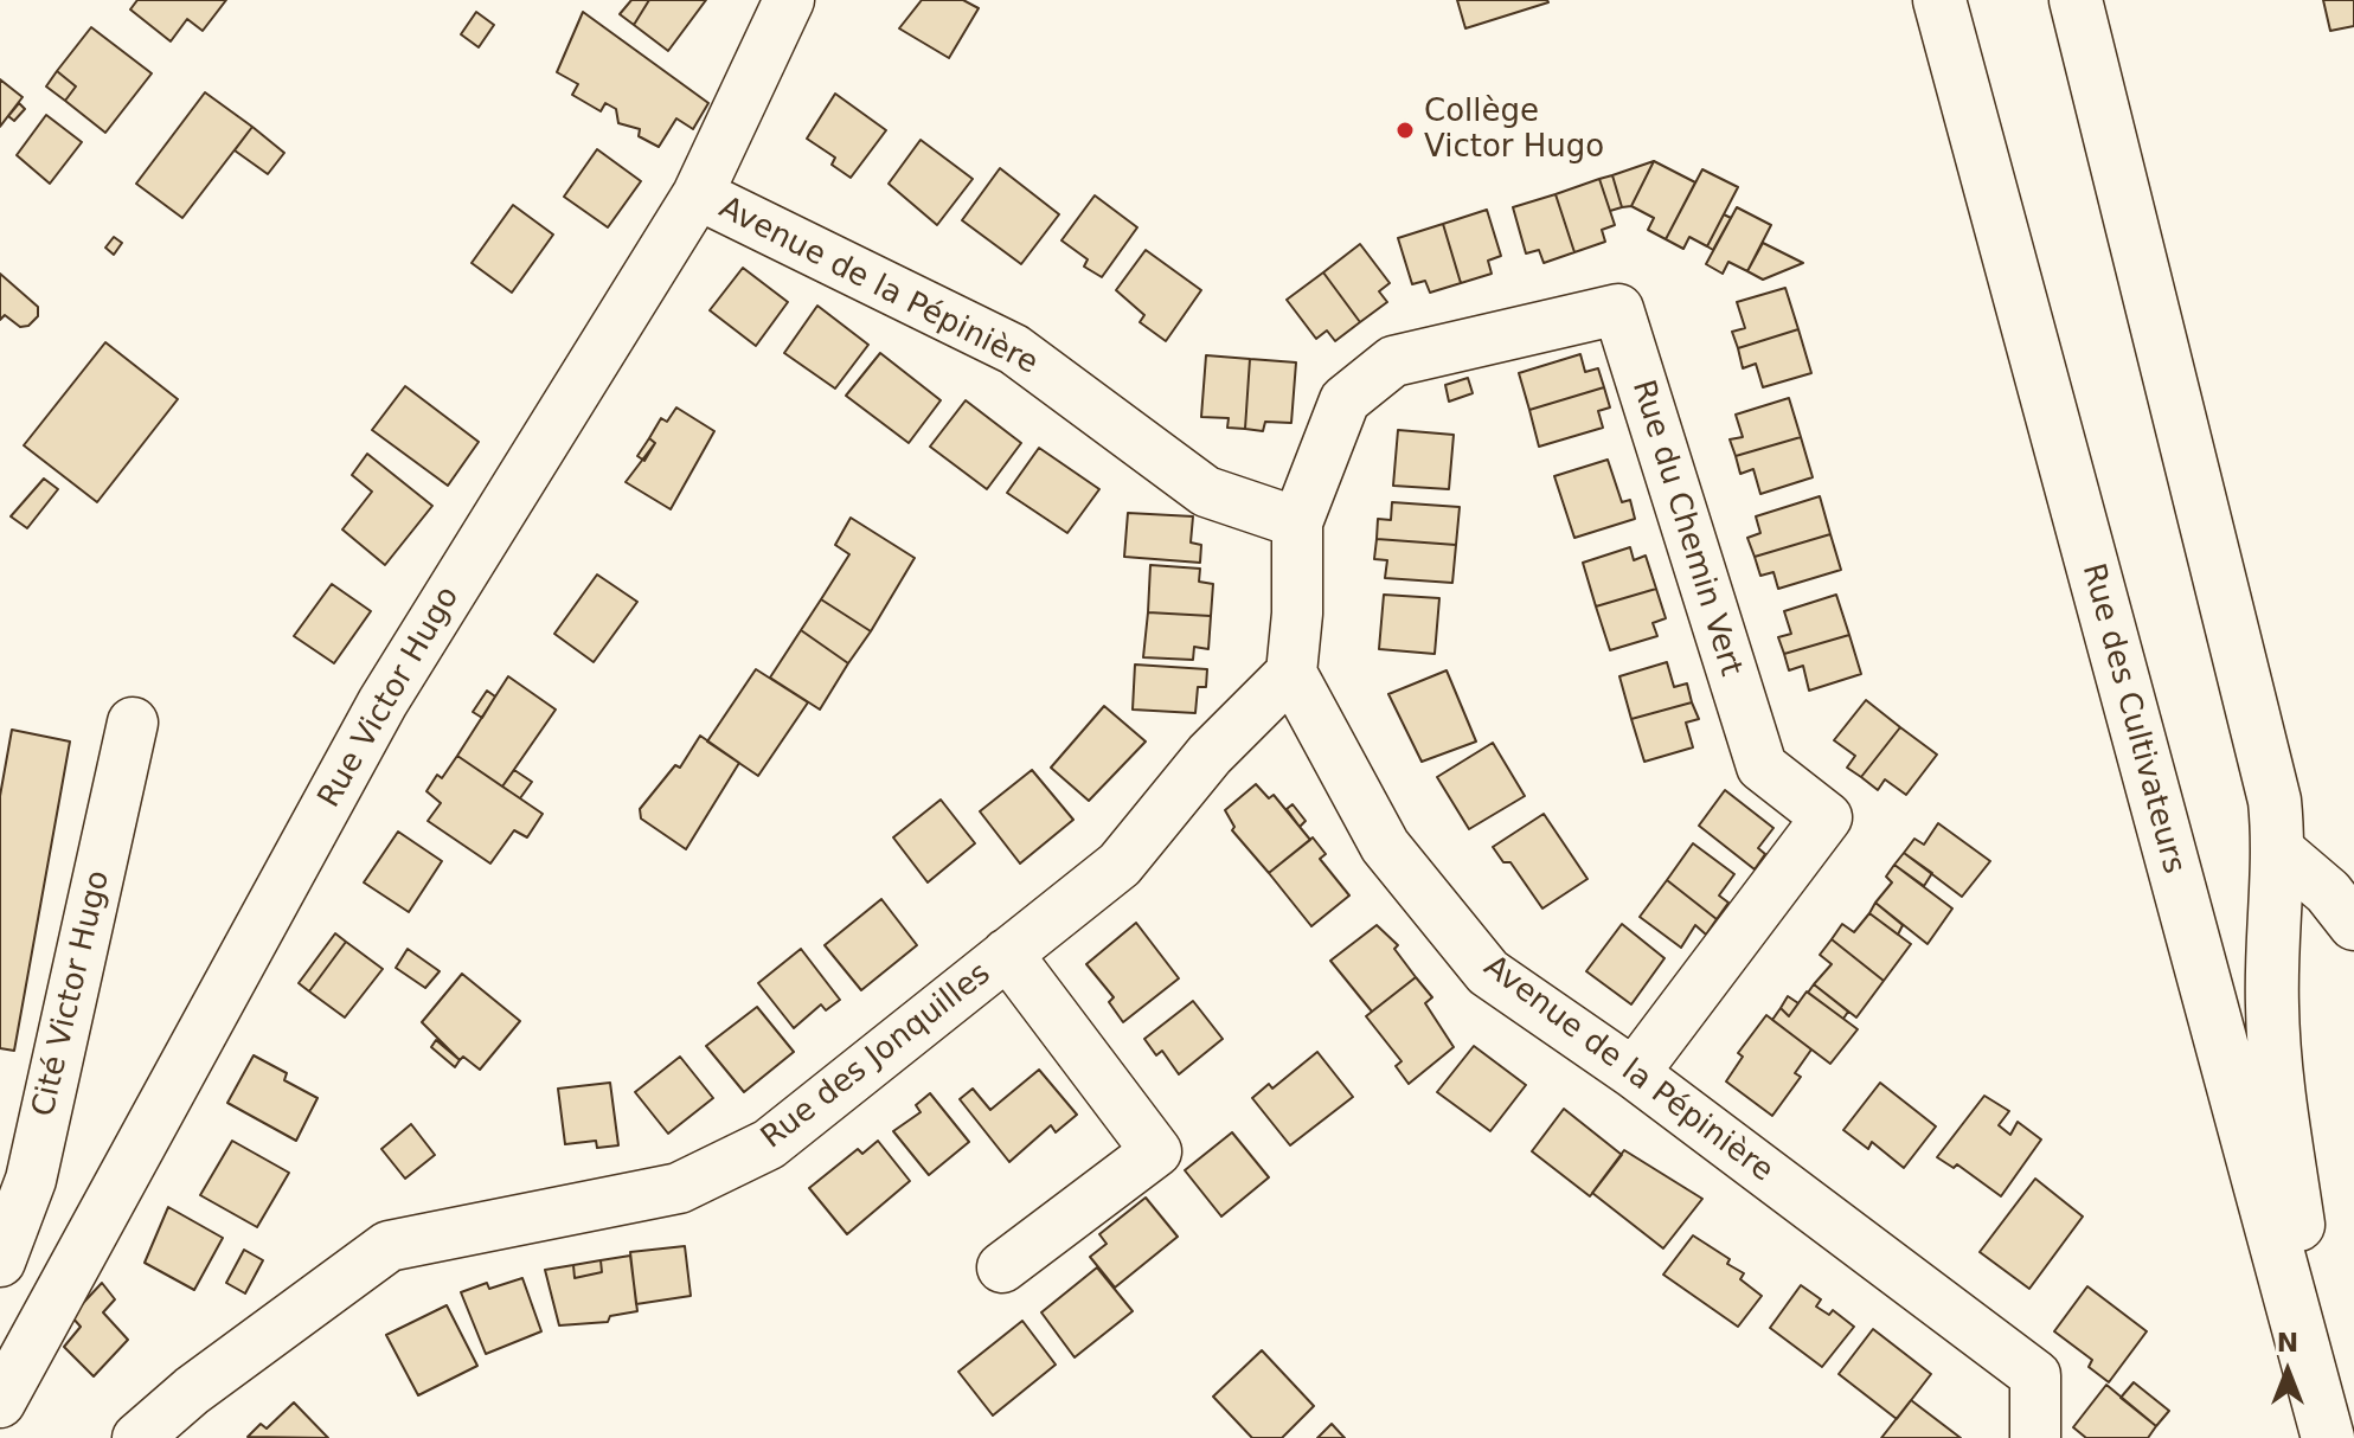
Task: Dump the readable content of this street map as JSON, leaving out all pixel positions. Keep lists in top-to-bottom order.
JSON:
{
  "streets": {
    "main road": ["Rue des Cultivateurs"],
    "street": [
      "Avenue de la Pépinière",
      "Rue du Chemin Vert",
      "Rue Victor Hugo",
      "Cité Victor Hugo",
      "Rue des Jonquilles"
    ]
  },
  "crossings": [
    ["Avenue de la Pépinière", "Rue du Chemin Vert"],
    ["Avenue de la Pépinière", "Rue Victor Hugo"],
    ["Avenue de la Pépinière", "Rue des Jonquilles"]
  ],
  "places": ["Collège Victor Hugo"],
  "north": "top"
}
